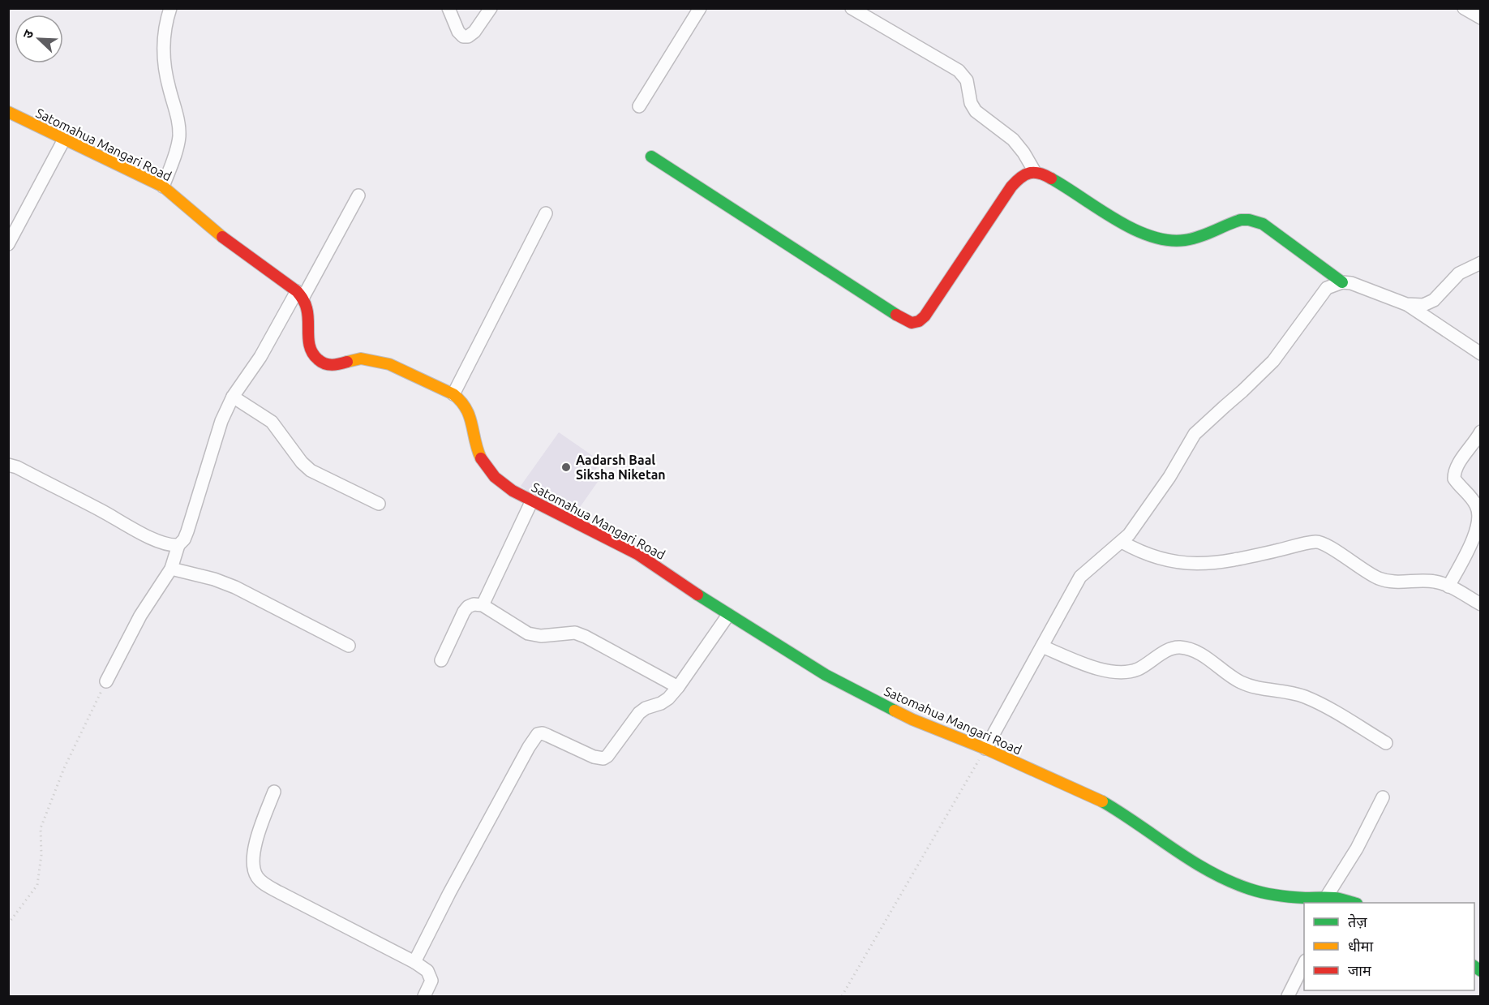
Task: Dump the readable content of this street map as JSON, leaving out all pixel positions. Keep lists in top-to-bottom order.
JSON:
{
  "streets": {
    "street": ["Satomahua Mangari Road"]
  },
  "places": ["Aadarsh Baal Siksha Niketan"],
  "legend": ["तेज़", "धीमा", "जाम"],
  "north": "top left"
}
